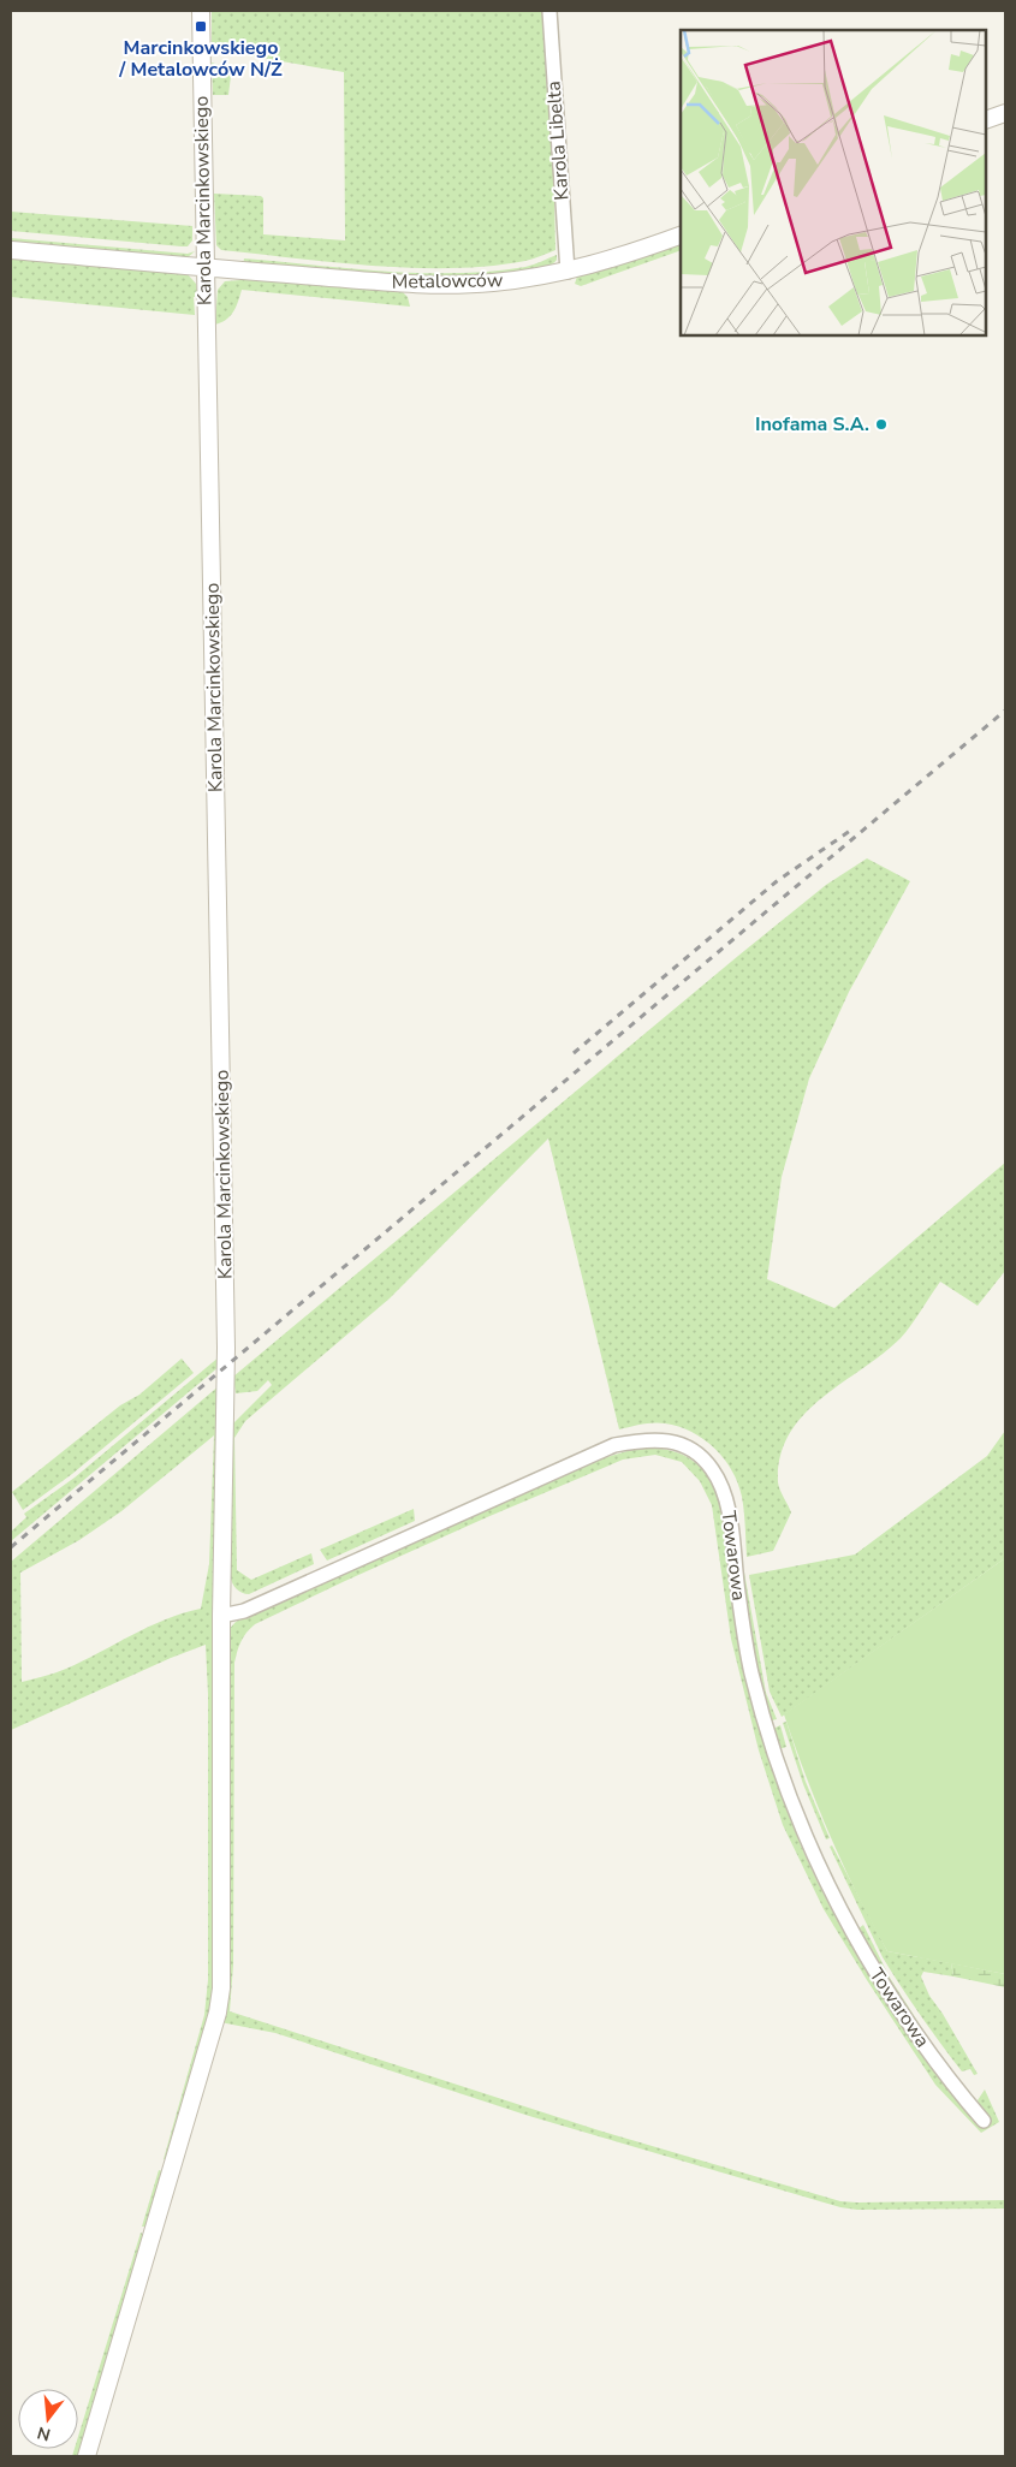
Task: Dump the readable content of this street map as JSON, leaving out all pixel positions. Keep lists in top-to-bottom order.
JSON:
{
  "streets": {
    "street": [
      "Karola Libelta",
      "Karola Marcinkowskiego",
      "Metalowców",
      "Towarowa"
    ]
  },
  "crossings": [
    ["Karola Libelta", "Metalowców"],
    ["Karola Marcinkowskiego", "Metalowców"],
    ["Karola Marcinkowskiego", "Towarowa"]
  ],
  "places": {
    "transit": ["Marcinkowskiego / Metalowców N/Ż"],
    "other": ["Inofama S.A."]
  },
  "north": "bottom"
}
